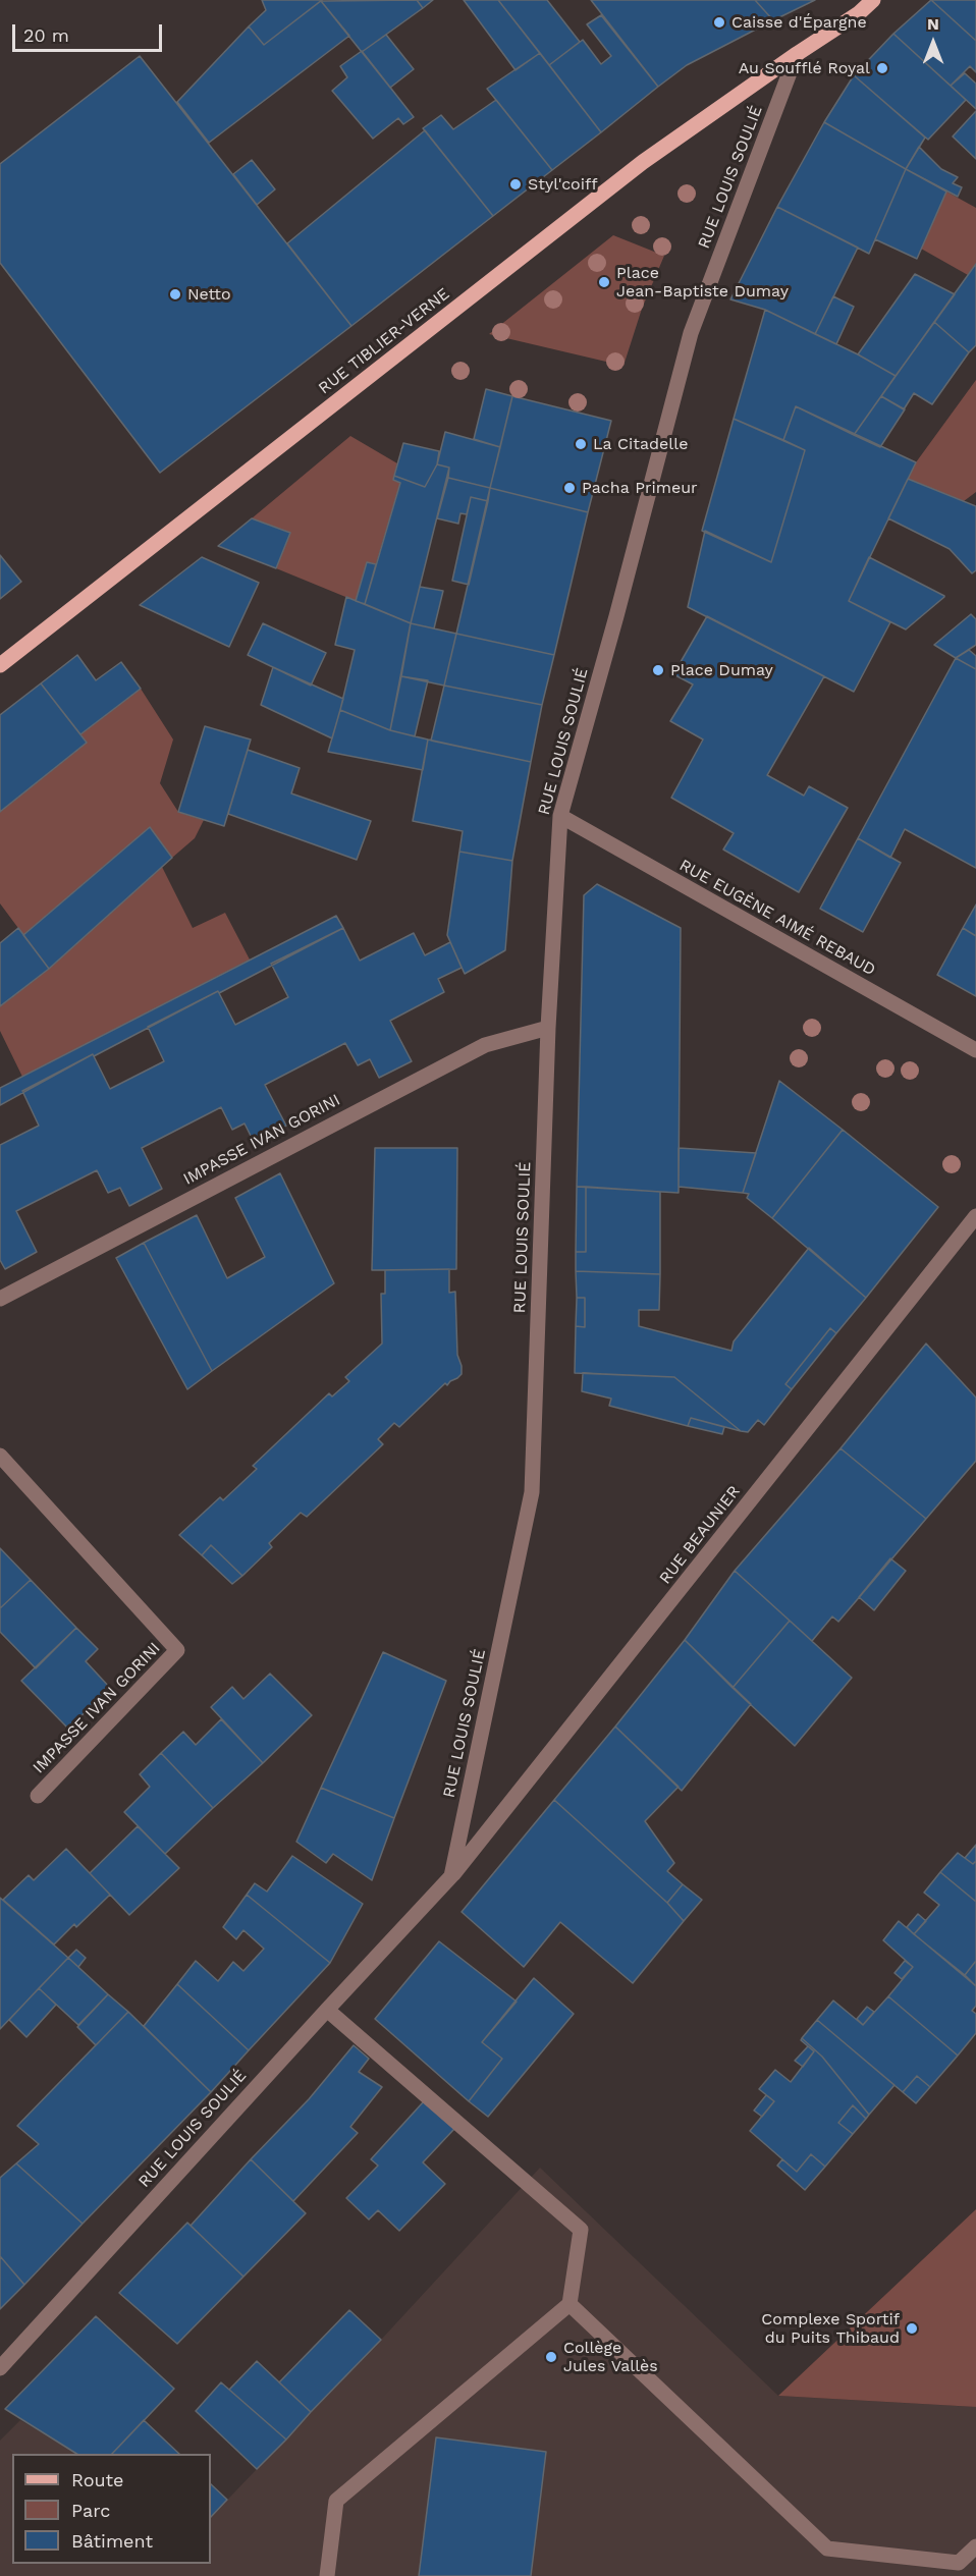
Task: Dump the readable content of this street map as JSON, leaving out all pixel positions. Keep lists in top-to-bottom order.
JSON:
{
  "streets": {
    "main road": ["RUE TIBLIER-VERNE"],
    "street": [
      "RUE LOUIS SOULIÉ",
      "RUE EUGÈNE AIMÉ REBAUD",
      "IMPASSE IVAN GORINI",
      "RUE BEAUNIER"
    ]
  },
  "crossings": [
    ["RUE LOUIS SOULIÉ", "RUE TIBLIER-VERNE"],
    ["RUE LOUIS SOULIÉ", "RUE EUGÈNE AIMÉ REBAUD"],
    ["RUE LOUIS SOULIÉ", "IMPASSE IVAN GORINI"],
    ["RUE LOUIS SOULIÉ", "RUE BEAUNIER"]
  ],
  "places": [
    "Caisse d'Épargne",
    "Au Soufflé Royal",
    "Styl'coiff",
    "Place Jean-Baptiste Dumay",
    "Netto",
    "La Citadelle",
    "Pacha Primeur",
    "Place Dumay",
    "Complexe Sportif du Puits Thibaud",
    "Collège Jules Vallès"
  ],
  "legend": ["Route", "Parc", "Bâtiment"],
  "scale_bar": "20 m",
  "north": "top"
}
